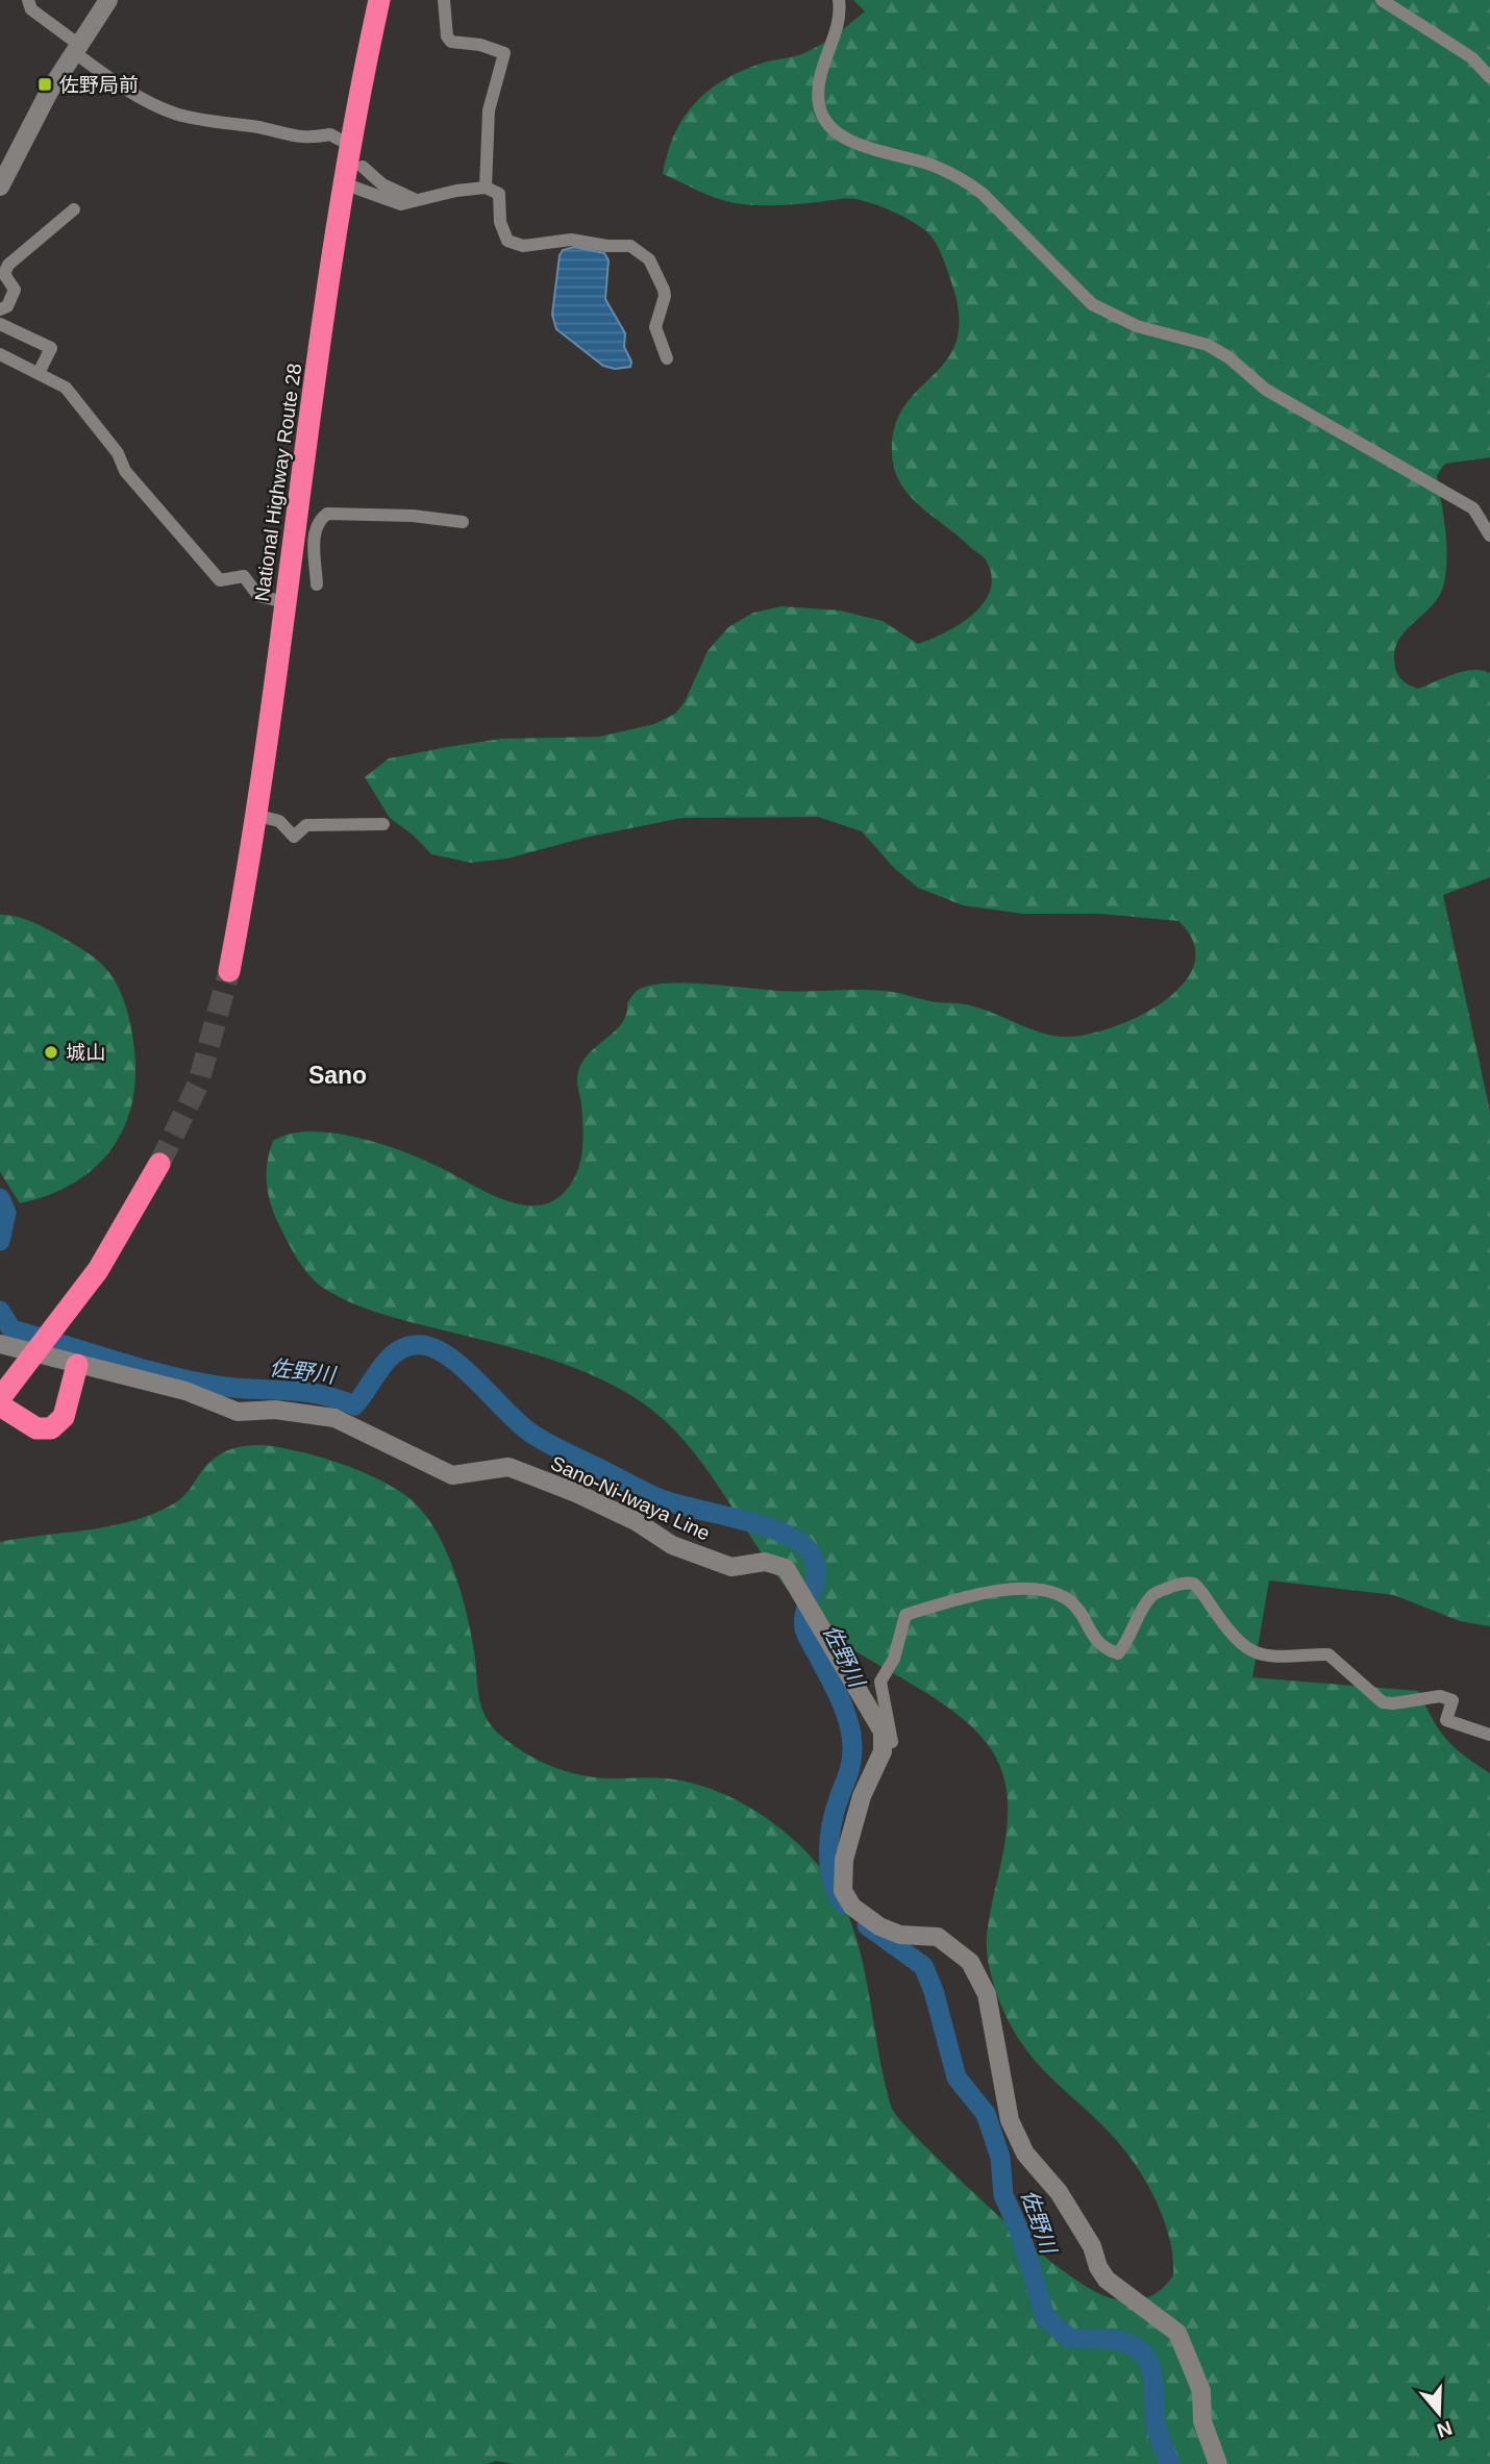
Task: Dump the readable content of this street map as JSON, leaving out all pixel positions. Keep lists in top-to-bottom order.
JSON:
{
  "streets": {
    "highway": ["National Highway Route 28"],
    "main road": ["Sano-Ni-Iwaya Line"]
  },
  "districts": ["Sano"],
  "water": ["佐野川"],
  "places": {
    "transit": ["佐野局前"],
    "other": ["城山"]
  },
  "north": "bottom"
}
